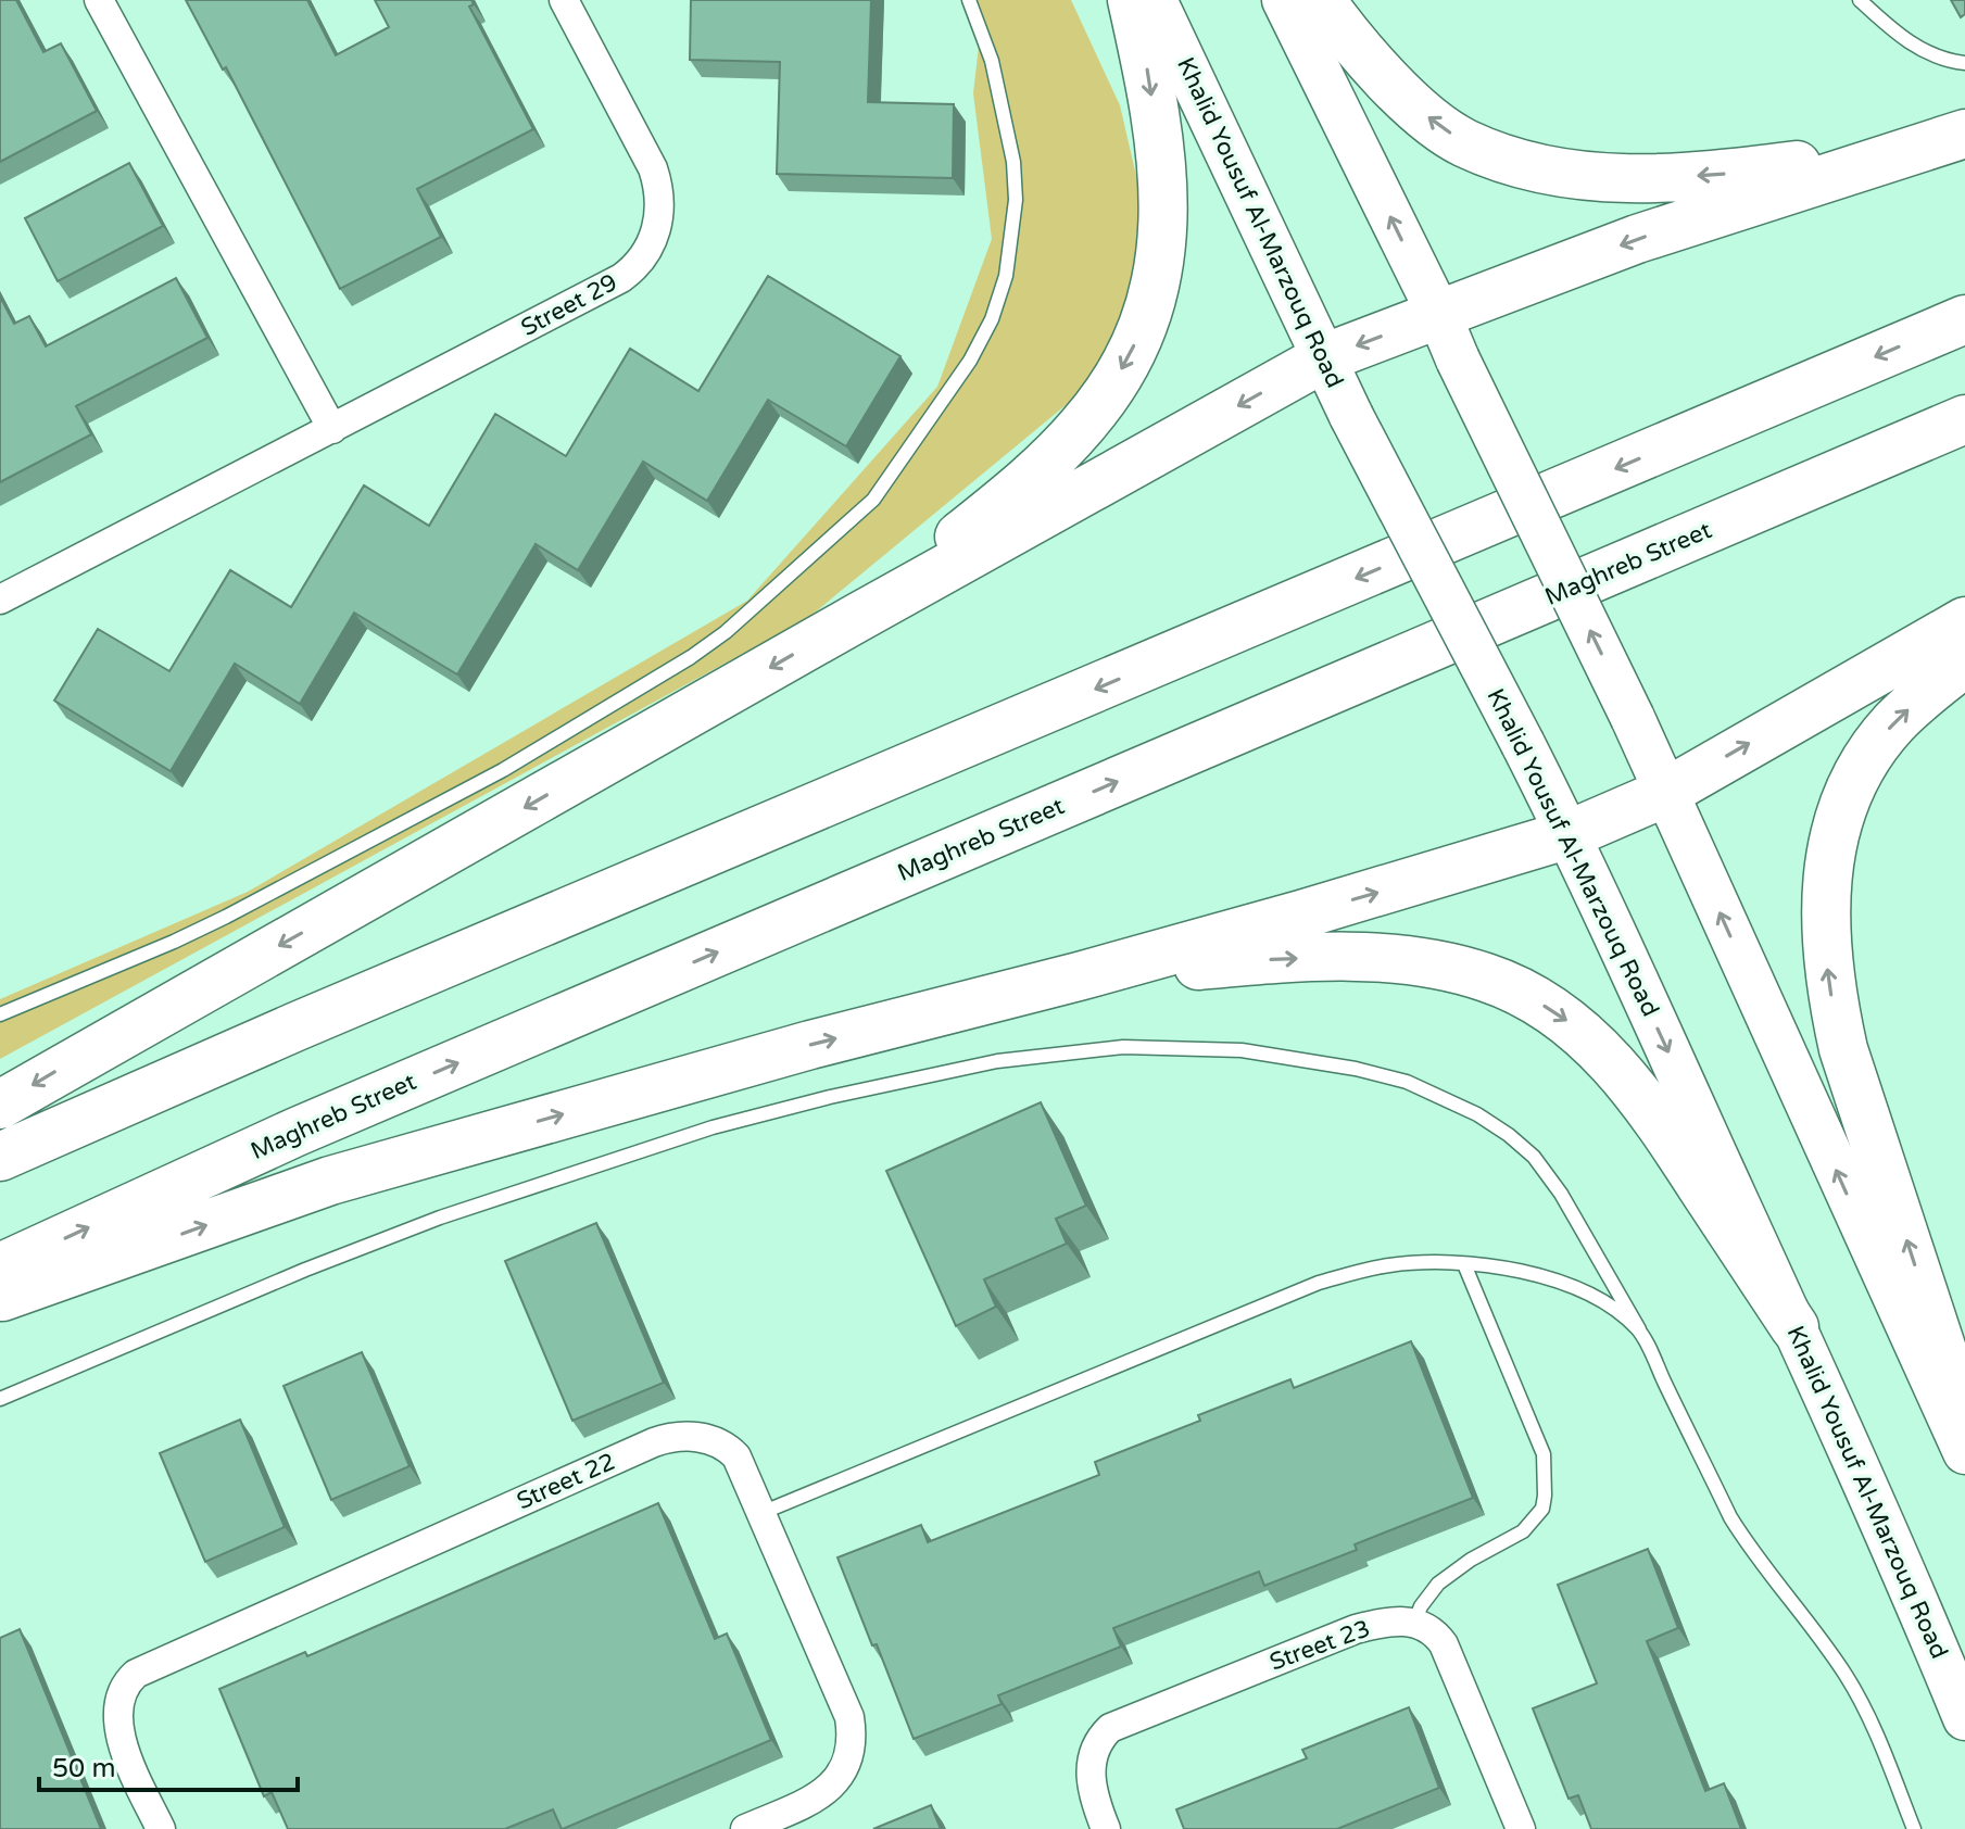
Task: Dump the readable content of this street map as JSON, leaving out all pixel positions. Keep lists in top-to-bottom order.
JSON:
{
  "streets": {
    "highway": ["Maghreb Street"],
    "main road": ["Khalid Yousuf Al-Marzouq Road"],
    "street": ["Street 29", "Street 22", "Street 23"]
  },
  "scale_bar": "50 m"
}
